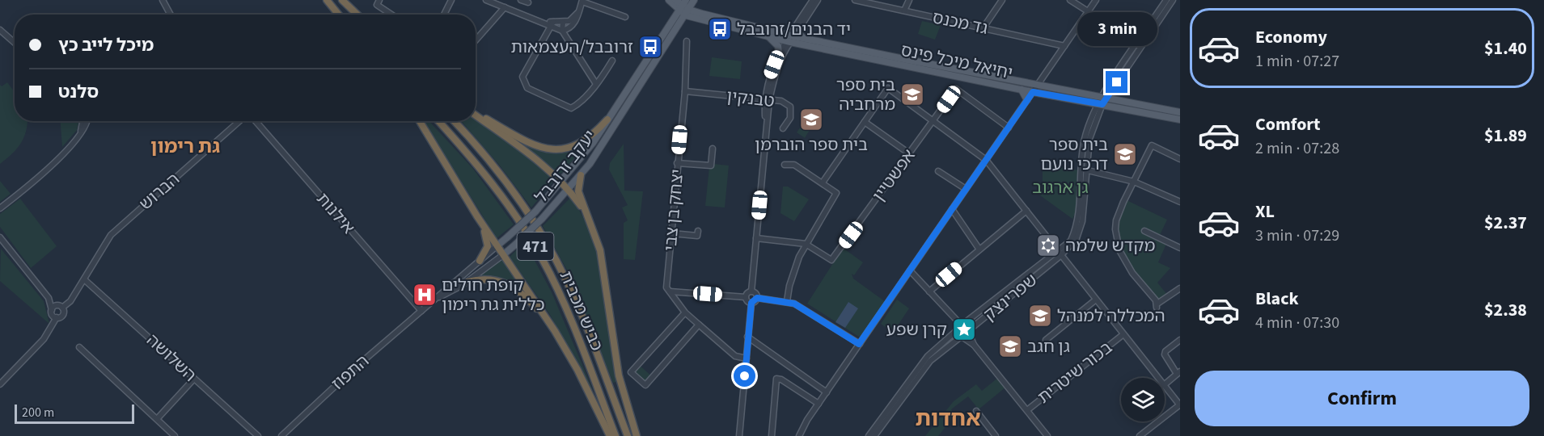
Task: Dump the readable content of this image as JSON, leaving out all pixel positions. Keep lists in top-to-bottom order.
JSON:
{
  "streets": {
    "highway": ["471", "כביש מכבית"],
    "main road": ["יחיאל מיכל פינס", "יעקב זרובבל"],
    "street": [
      "גד מכנס",
      "טבנקין",
      "אפשטיין",
      "הברוש",
      "יצחק בן צבי",
      "אילנות",
      "שפרינצק",
      "השלושה",
      "התפוז",
      "בכור שיטרית"
    ]
  },
  "crossings": [
    ["יחיאל מיכל פינס", "שפרינצק"],
    ["טבנקין", "יצחק בן צבי"],
    ["יעקב זרובבל", "אילנות"],
    ["יעקב זרובבל", "התפוז"],
    ["הברוש", "השלושה"],
    ["אילנות", "התפוז"]
  ],
  "districts": ["גת רימון", "אחדות"],
  "parks": ["גן ארגוב"],
  "places": {
    "bus stop": ["יד הבנים/זרובבל", "זרובבל/העצמאות"],
    "school or university": [
      "בית ספר מרחביה",
      "בית ספר הוברמן",
      "בית ספר דרכי נועם",
      "המכללה למנהל",
      "גן חגב"
    ],
    "synagogue": ["מקדש שלמה"],
    "hospital": ["קופת חולים כללית גת רימון"],
    "place": ["קרן שפע"]
  },
  "scale_bar": "200 m",
  "page": {
    "list": [
      {
        "name": "Economy",
        "note": "1 min · 07:27",
        "value": "$1.40"
      },
      {
        "name": "Comfort",
        "note": "2 min · 07:28",
        "value": "$1.89"
      },
      {
        "name": "XL",
        "note": "3 min · 07:29",
        "value": "$2.37"
      },
      {
        "name": "Black",
        "note": "4 min · 07:30",
        "value": "$2.38"
      }
    ],
    "bubble": "3 min",
    "banner": ["מיכל לייב כץ", "סלנט"],
    "buttons": "Confirm",
    "scale": "200 m"
  }
}
